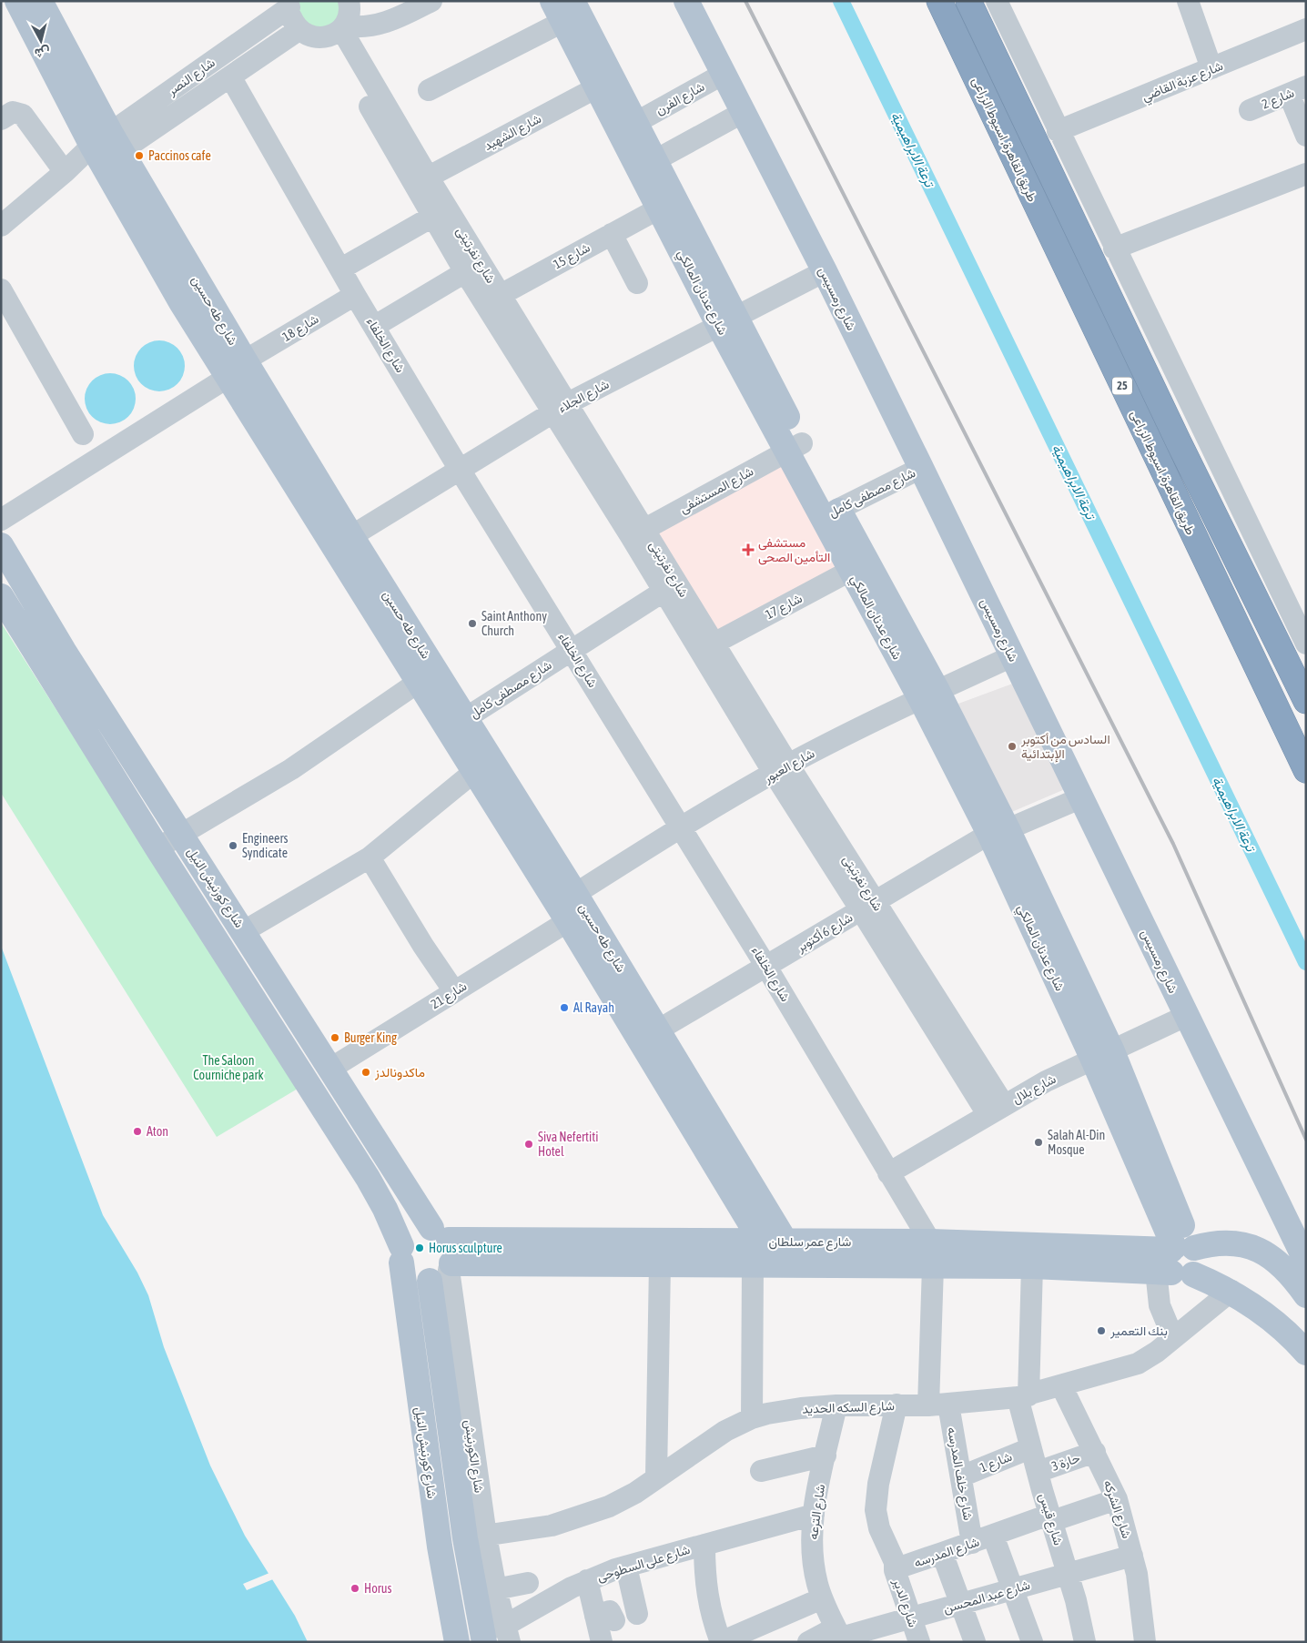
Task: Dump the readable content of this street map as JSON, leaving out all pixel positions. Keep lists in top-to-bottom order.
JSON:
{
  "streets": {
    "highway": ["طريق القاهرة, اسيوط الزراعى", "25"],
    "main road": [
      "شارع عدنان المالكي",
      "شارع رمسيس",
      "شارع طه حسين",
      "شارع كورنيش النيل",
      "شارع عمر سلطان"
    ],
    "street": [
      "شارع النصر",
      "شارع عزبة القاضي",
      "شارع الفرن",
      "شارع 2",
      "شارع الشهيد",
      "شارع نفرتيتى",
      "شارع 15",
      "شارع 18",
      "شارع الخلفاء",
      "شارع الجلاء",
      "شارع المستشفى",
      "شارع مصطفى كامل",
      "شارع 17",
      "شارع العبور",
      "شارع 6 أكتوبر",
      "شارع 21",
      "شارع بلال",
      "شارع السكه الحديد",
      "شارع 1",
      "حارة 3",
      "شارع خلف المدرسه",
      "شارع الشركه",
      "شارع الترعه",
      "شارع قيس",
      "شارع المدرسه",
      "شارع على السطوحى",
      "شارع عبد المحسن",
      "شارع الدير"
    ]
  },
  "crossings": [
    ["شارع النصر", "شارع طه حسين"],
    ["شارع النصر", "شارع الخلفاء"],
    ["شارع الفرن", "شارع عدنان المالكي"],
    ["شارع الفرن", "شارع رمسيس"],
    ["شارع الشهيد", "شارع نفرتيتى"],
    ["شارع الشهيد", "شارع عدنان المالكي"],
    ["شارع نفرتيتى", "شارع 15"],
    ["شارع نفرتيتى", "شارع الجلاء"],
    ["شارع نفرتيتى", "شارع المستشفى"],
    ["شارع نفرتيتى", "شارع مصطفى كامل"],
    ["شارع نفرتيتى", "شارع 17"],
    ["شارع نفرتيتى", "شارع العبور"],
    ["شارع نفرتيتى", "شارع 6 أكتوبر"],
    ["شارع نفرتيتى", "شارع بلال"],
    ["شارع 15", "شارع عدنان المالكي"],
    ["شارع عدنان المالكي", "شارع الجلاء"],
    ["شارع عدنان المالكي", "شارع المستشفى"],
    ["شارع عدنان المالكي", "شارع مصطفى كامل"],
    ["شارع عدنان المالكي", "شارع 17"],
    ["شارع عدنان المالكي", "شارع العبور"],
    ["شارع عدنان المالكي", "شارع 6 أكتوبر"],
    ["شارع عدنان المالكي", "شارع بلال"],
    ["شارع عدنان المالكي", "شارع عمر سلطان"],
    ["شارع رمسيس", "شارع الجلاء"],
    ["شارع رمسيس", "شارع مصطفى كامل"],
    ["شارع رمسيس", "شارع العبور"],
    ["شارع رمسيس", "شارع 6 أكتوبر"],
    ["شارع رمسيس", "شارع بلال"],
    ["شارع طه حسين", "شارع 18"],
    ["شارع طه حسين", "شارع الجلاء"],
    ["شارع طه حسين", "شارع مصطفى كامل"],
    ["شارع طه حسين", "شارع العبور"],
    ["شارع طه حسين", "شارع 6 أكتوبر"],
    ["شارع طه حسين", "شارع 21"],
    ["شارع طه حسين", "شارع عمر سلطان"],
    ["شارع 18", "شارع الخلفاء"],
    ["شارع الخلفاء", "شارع الجلاء"],
    ["شارع الخلفاء", "شارع مصطفى كامل"],
    ["شارع الخلفاء", "شارع العبور"],
    ["شارع الخلفاء", "شارع 6 أكتوبر"],
    ["شارع الخلفاء", "شارع بلال"],
    ["شارع الخلفاء", "شارع عمر سلطان"],
    ["شارع كورنيش النيل", "شارع 21"],
    ["شارع كورنيش النيل", "شارع عمر سلطان"],
    ["شارع كورنيش النيل", "شارع السكه الحديد"],
    ["شارع كورنيش النيل", "شارع على السطوحى"],
    ["شارع عمر سلطان", "شارع خلف المدرسه"],
    ["شارع عمر سلطان", "شارع قيس"],
    ["شارع السكه الحديد", "شارع خلف المدرسه"],
    ["شارع السكه الحديد", "شارع الشركه"],
    ["شارع السكه الحديد", "شارع الترعه"],
    ["شارع السكه الحديد", "شارع قيس"],
    ["شارع السكه الحديد", "شارع المدرسه"],
    ["شارع 1", "شارع خلف المدرسه"],
    ["شارع 1", "شارع قيس"],
    ["حارة 3", "شارع الشركه"],
    ["حارة 3", "شارع قيس"],
    ["شارع خلف المدرسه", "شارع المدرسه"],
    ["شارع الشركه", "شارع المدرسه"],
    ["شارع الشركه", "شارع عبد المحسن"],
    ["شارع الترعه", "شارع على السطوحى"],
    ["شارع الترعه", "شارع عبد المحسن"],
    ["شارع قيس", "شارع المدرسه"],
    ["شارع قيس", "شارع عبد المحسن"],
    ["شارع المدرسه", "شارع الدير"],
    ["شارع عبد المحسن", "شارع الدير"]
  ],
  "water": ["ترعة الابراهيمية"],
  "parks": ["The Saloon Courniche park"],
  "places": {
    "other": [
      "Paccinos cafe",
      "Saint Anthony Church",
      "السادس من أكتوبر الإبتدائية",
      "Engineers Syndicate",
      "Al Rayah",
      "Burger King",
      "ماكدونالدز",
      "Aton",
      "Salah Al-Din Mosque",
      "Siva Nefertiti Hotel",
      "Horus sculpture",
      "بنك التعمير",
      "Horus"
    ],
    "health": ["مستشفى التأمين الصحى"]
  },
  "north": "bottom"
}
